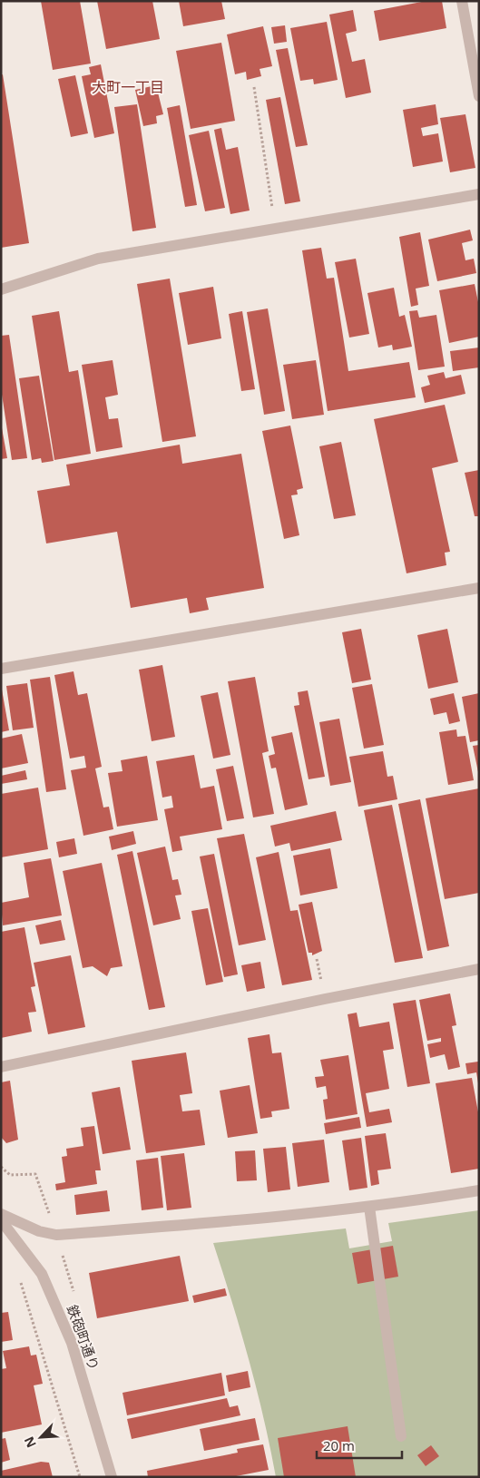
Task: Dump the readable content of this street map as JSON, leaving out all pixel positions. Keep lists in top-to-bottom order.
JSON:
{
  "streets": {
    "street": ["鉄砲町通り"]
  },
  "districts": ["大町一丁目"],
  "scale_bar": "20 m",
  "north": "bottom left"
}
